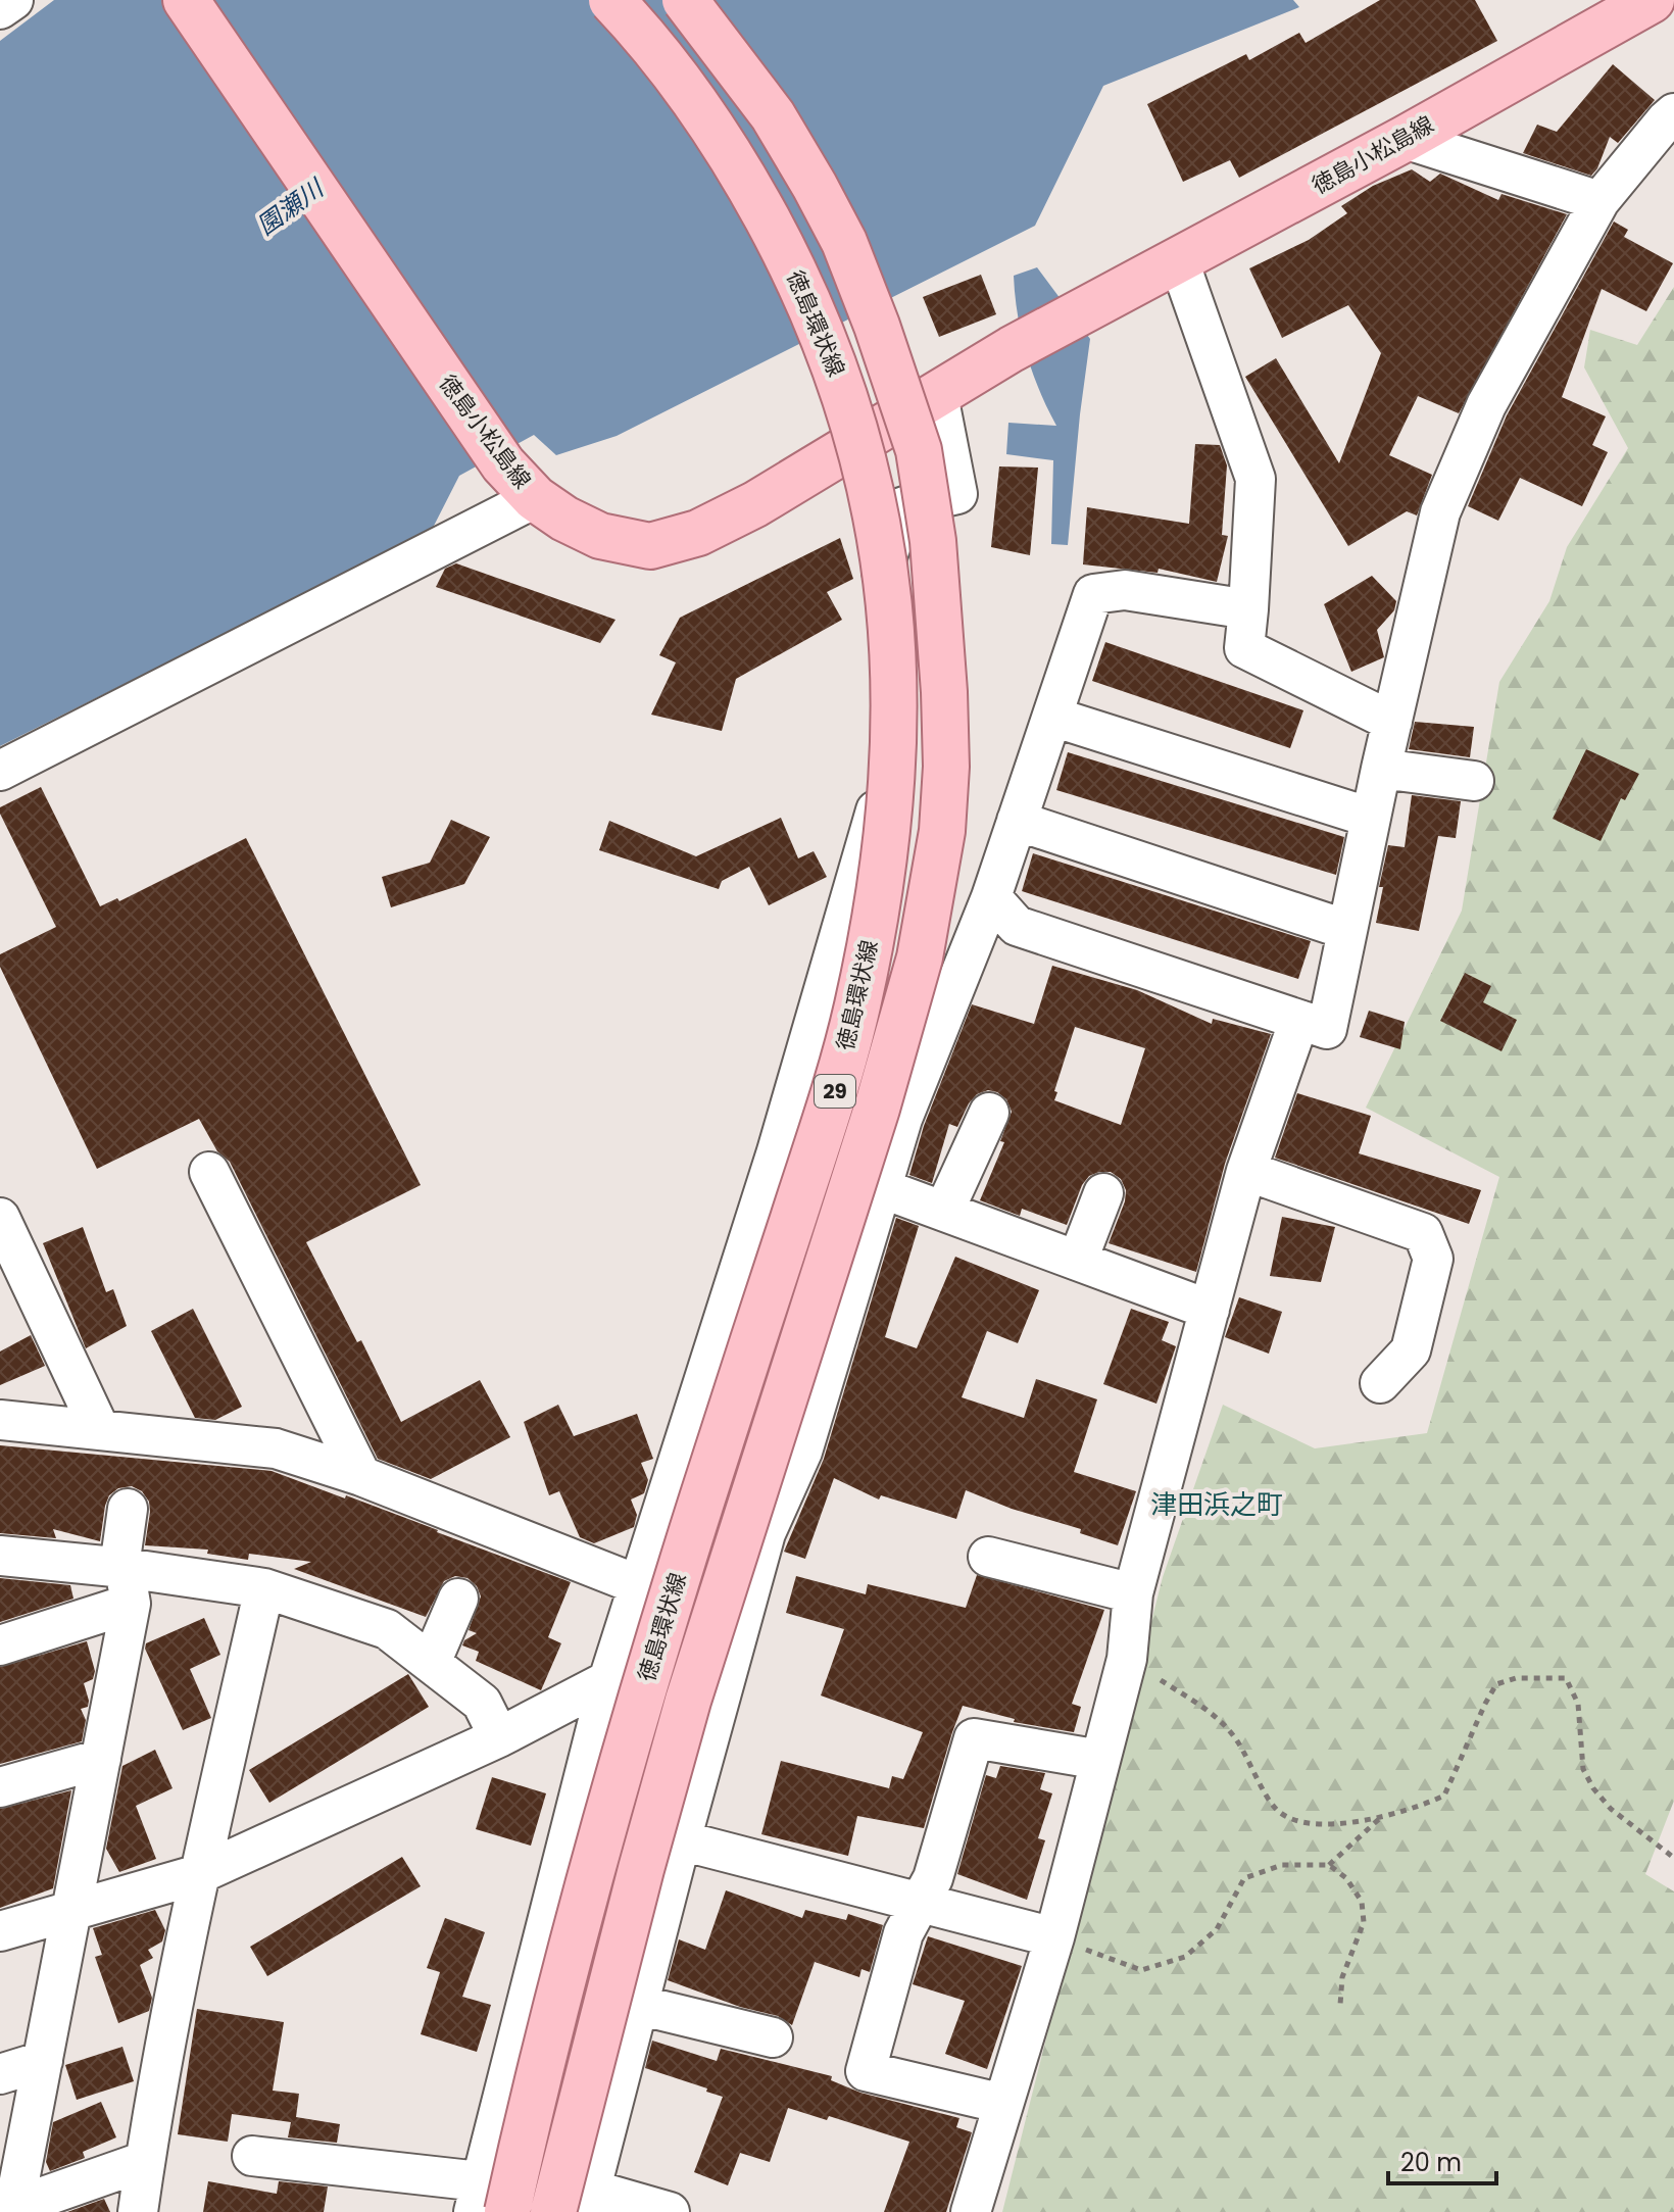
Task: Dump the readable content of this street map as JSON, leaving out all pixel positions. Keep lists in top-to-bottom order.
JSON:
{
  "streets": {
    "main road": ["徳島小松島線", "徳島環状線", "29"]
  },
  "districts": ["津田浜之町"],
  "water": ["園瀬川"],
  "scale_bar": "20 m"
}
